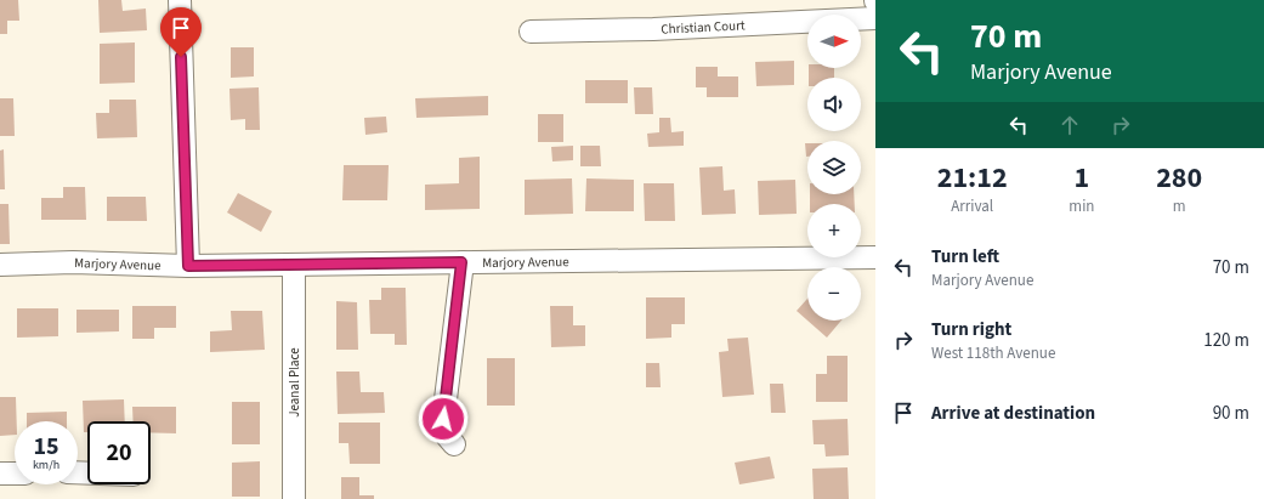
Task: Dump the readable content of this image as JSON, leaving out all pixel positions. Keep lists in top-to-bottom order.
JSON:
{
  "streets": {
    "street": ["Christian Court", "Marjory Avenue", "Jeanal Place"]
  },
  "crossings": [
    ["Marjory Avenue", "Jeanal Place"]
  ],
  "north": "right",
  "page": {
    "turn": ["70 m", "Marjory Avenue"],
    "map_buttons": ["+", "−"],
    "eta": [
      "21:12",
      "Arrival",
      "1",
      "min",
      "280",
      "m"
    ],
    "list": [
      {
        "name": "Turn left",
        "note": "Marjory Avenue",
        "value": "70 m"
      },
      {
        "name": "Turn right",
        "note": "West 118th Avenue",
        "value": "120 m"
      },
      {
        "name": "Arrive at destination",
        "value": "90 m"
      }
    ],
    "speed": "15 km/h",
    "limit": "20"
  }
}
